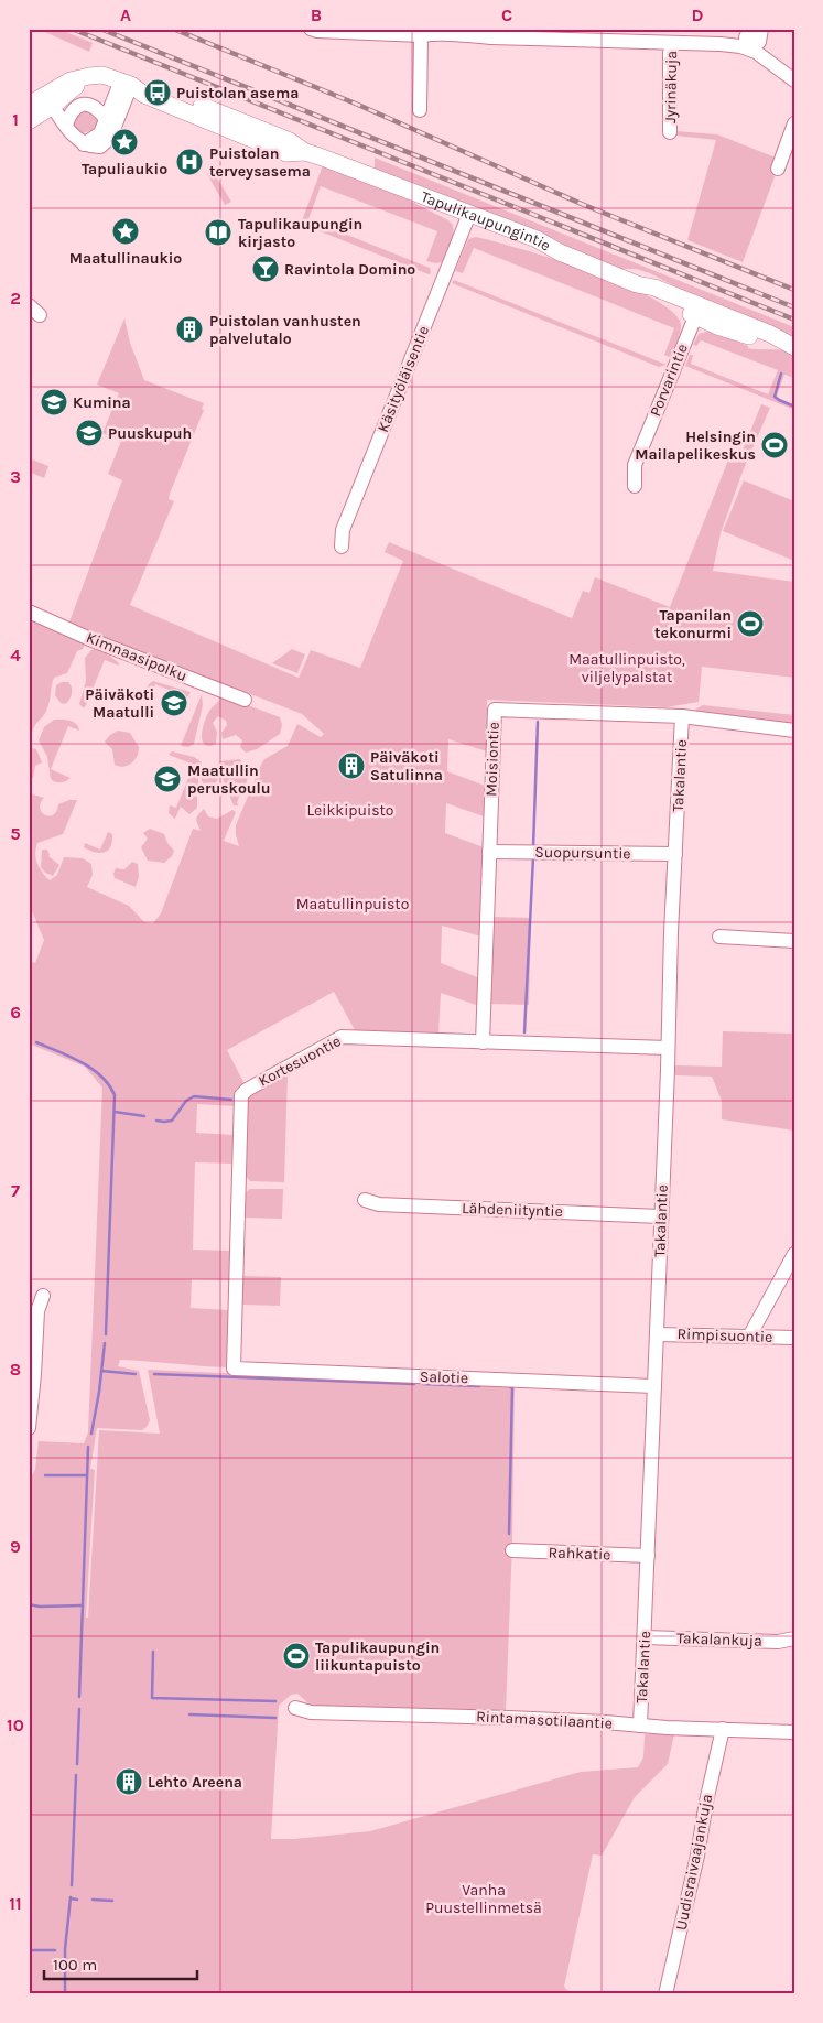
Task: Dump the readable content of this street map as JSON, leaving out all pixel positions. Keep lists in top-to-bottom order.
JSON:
{
  "streets": {
    "main road": ["Tapulikaupungintie"],
    "street": [
      "Jyrinäkuja",
      "Käsityöläisentie",
      "Porvarintie",
      "Kimnaasipolku",
      "Moisiontie",
      "Takalantie",
      "Suopursuntie",
      "Kortesuontie",
      "Lähdeniityntie",
      "Rimpisuontie",
      "Salotie",
      "Rahkatie",
      "Takalankuja",
      "Rintamasotilaantie",
      "Uudisraivaajankuja"
    ]
  },
  "crossings": [
    ["Tapulikaupungintie", "Käsityöläisentie"],
    ["Tapulikaupungintie", "Porvarintie"],
    ["Moisiontie", "Takalantie"],
    ["Moisiontie", "Suopursuntie"],
    ["Moisiontie", "Kortesuontie"],
    ["Takalantie", "Suopursuntie"],
    ["Takalantie", "Kortesuontie"],
    ["Takalantie", "Lähdeniityntie"],
    ["Takalantie", "Rimpisuontie"],
    ["Takalantie", "Salotie"],
    ["Takalantie", "Rahkatie"],
    ["Takalantie", "Takalankuja"],
    ["Takalantie", "Rintamasotilaantie"],
    ["Kortesuontie", "Salotie"],
    ["Rintamasotilaantie", "Uudisraivaajankuja"]
  ],
  "parks": [
    "Maatullinpuisto, viljelypalstat",
    "Leikkipuisto",
    "Maatullinpuisto",
    "Vanha Puustellinmetsä"
  ],
  "places": {
    "bus stop": ["Puistolan asema"],
    "place": ["Tapuliaukio", "Maatullinaukio"],
    "hospital": ["Puistolan terveysasema"],
    "library": ["Tapulikaupungin kirjasto"],
    "bar": ["Ravintola Domino"],
    "building": ["Puistolan vanhusten palvelutalo", "Päiväkoti Satulinna", "Lehto Areena"],
    "school or university": [
      "Kumina",
      "Puuskupuh",
      "Päiväkoti Maatulli",
      "Maatullin peruskoulu"
    ],
    "sports": ["Helsingin Mailapelikeskus", "Tapanilan tekonurmi", "Tapulikaupungin liikuntapuisto"]
  },
  "scale_bar": "100 m",
  "grid": {
    "columns": [
      "A",
      "B",
      "C",
      "D"
    ],
    "rows": [
      "1",
      "2",
      "3",
      "4",
      "5",
      "6",
      "7",
      "8",
      "9",
      "10",
      "11"
    ]
  }
}
